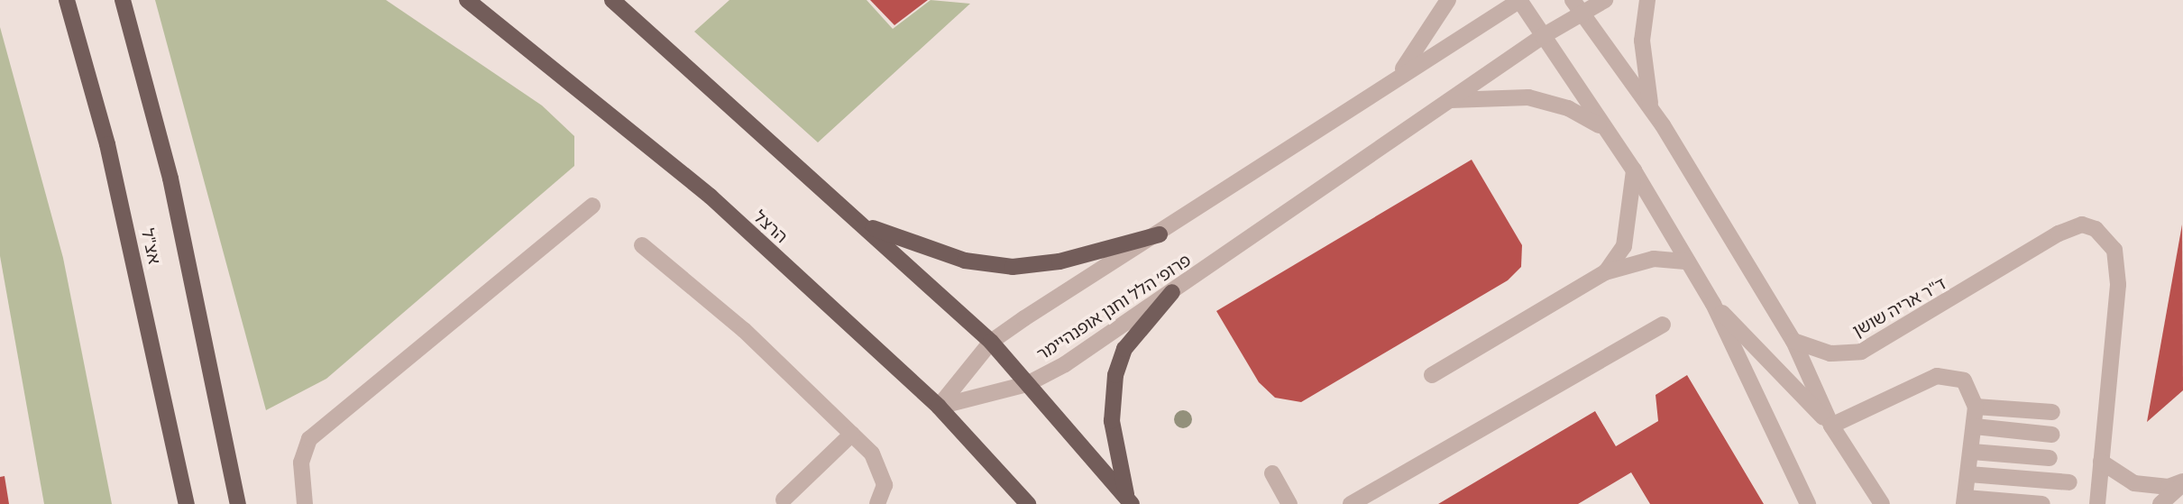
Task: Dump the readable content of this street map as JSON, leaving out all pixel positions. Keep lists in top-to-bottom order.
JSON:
{
  "streets": {
    "main road": ["הרצל", "אצ\"ל"],
    "street": ["פרופ׳ הלל וחנן אופנהיימר", "ד\"ר אריה שושן"]
  },
  "crossings": [
    ["הרצל", "פרופ׳ הלל וחנן אופנהיימר"]
  ]
}
